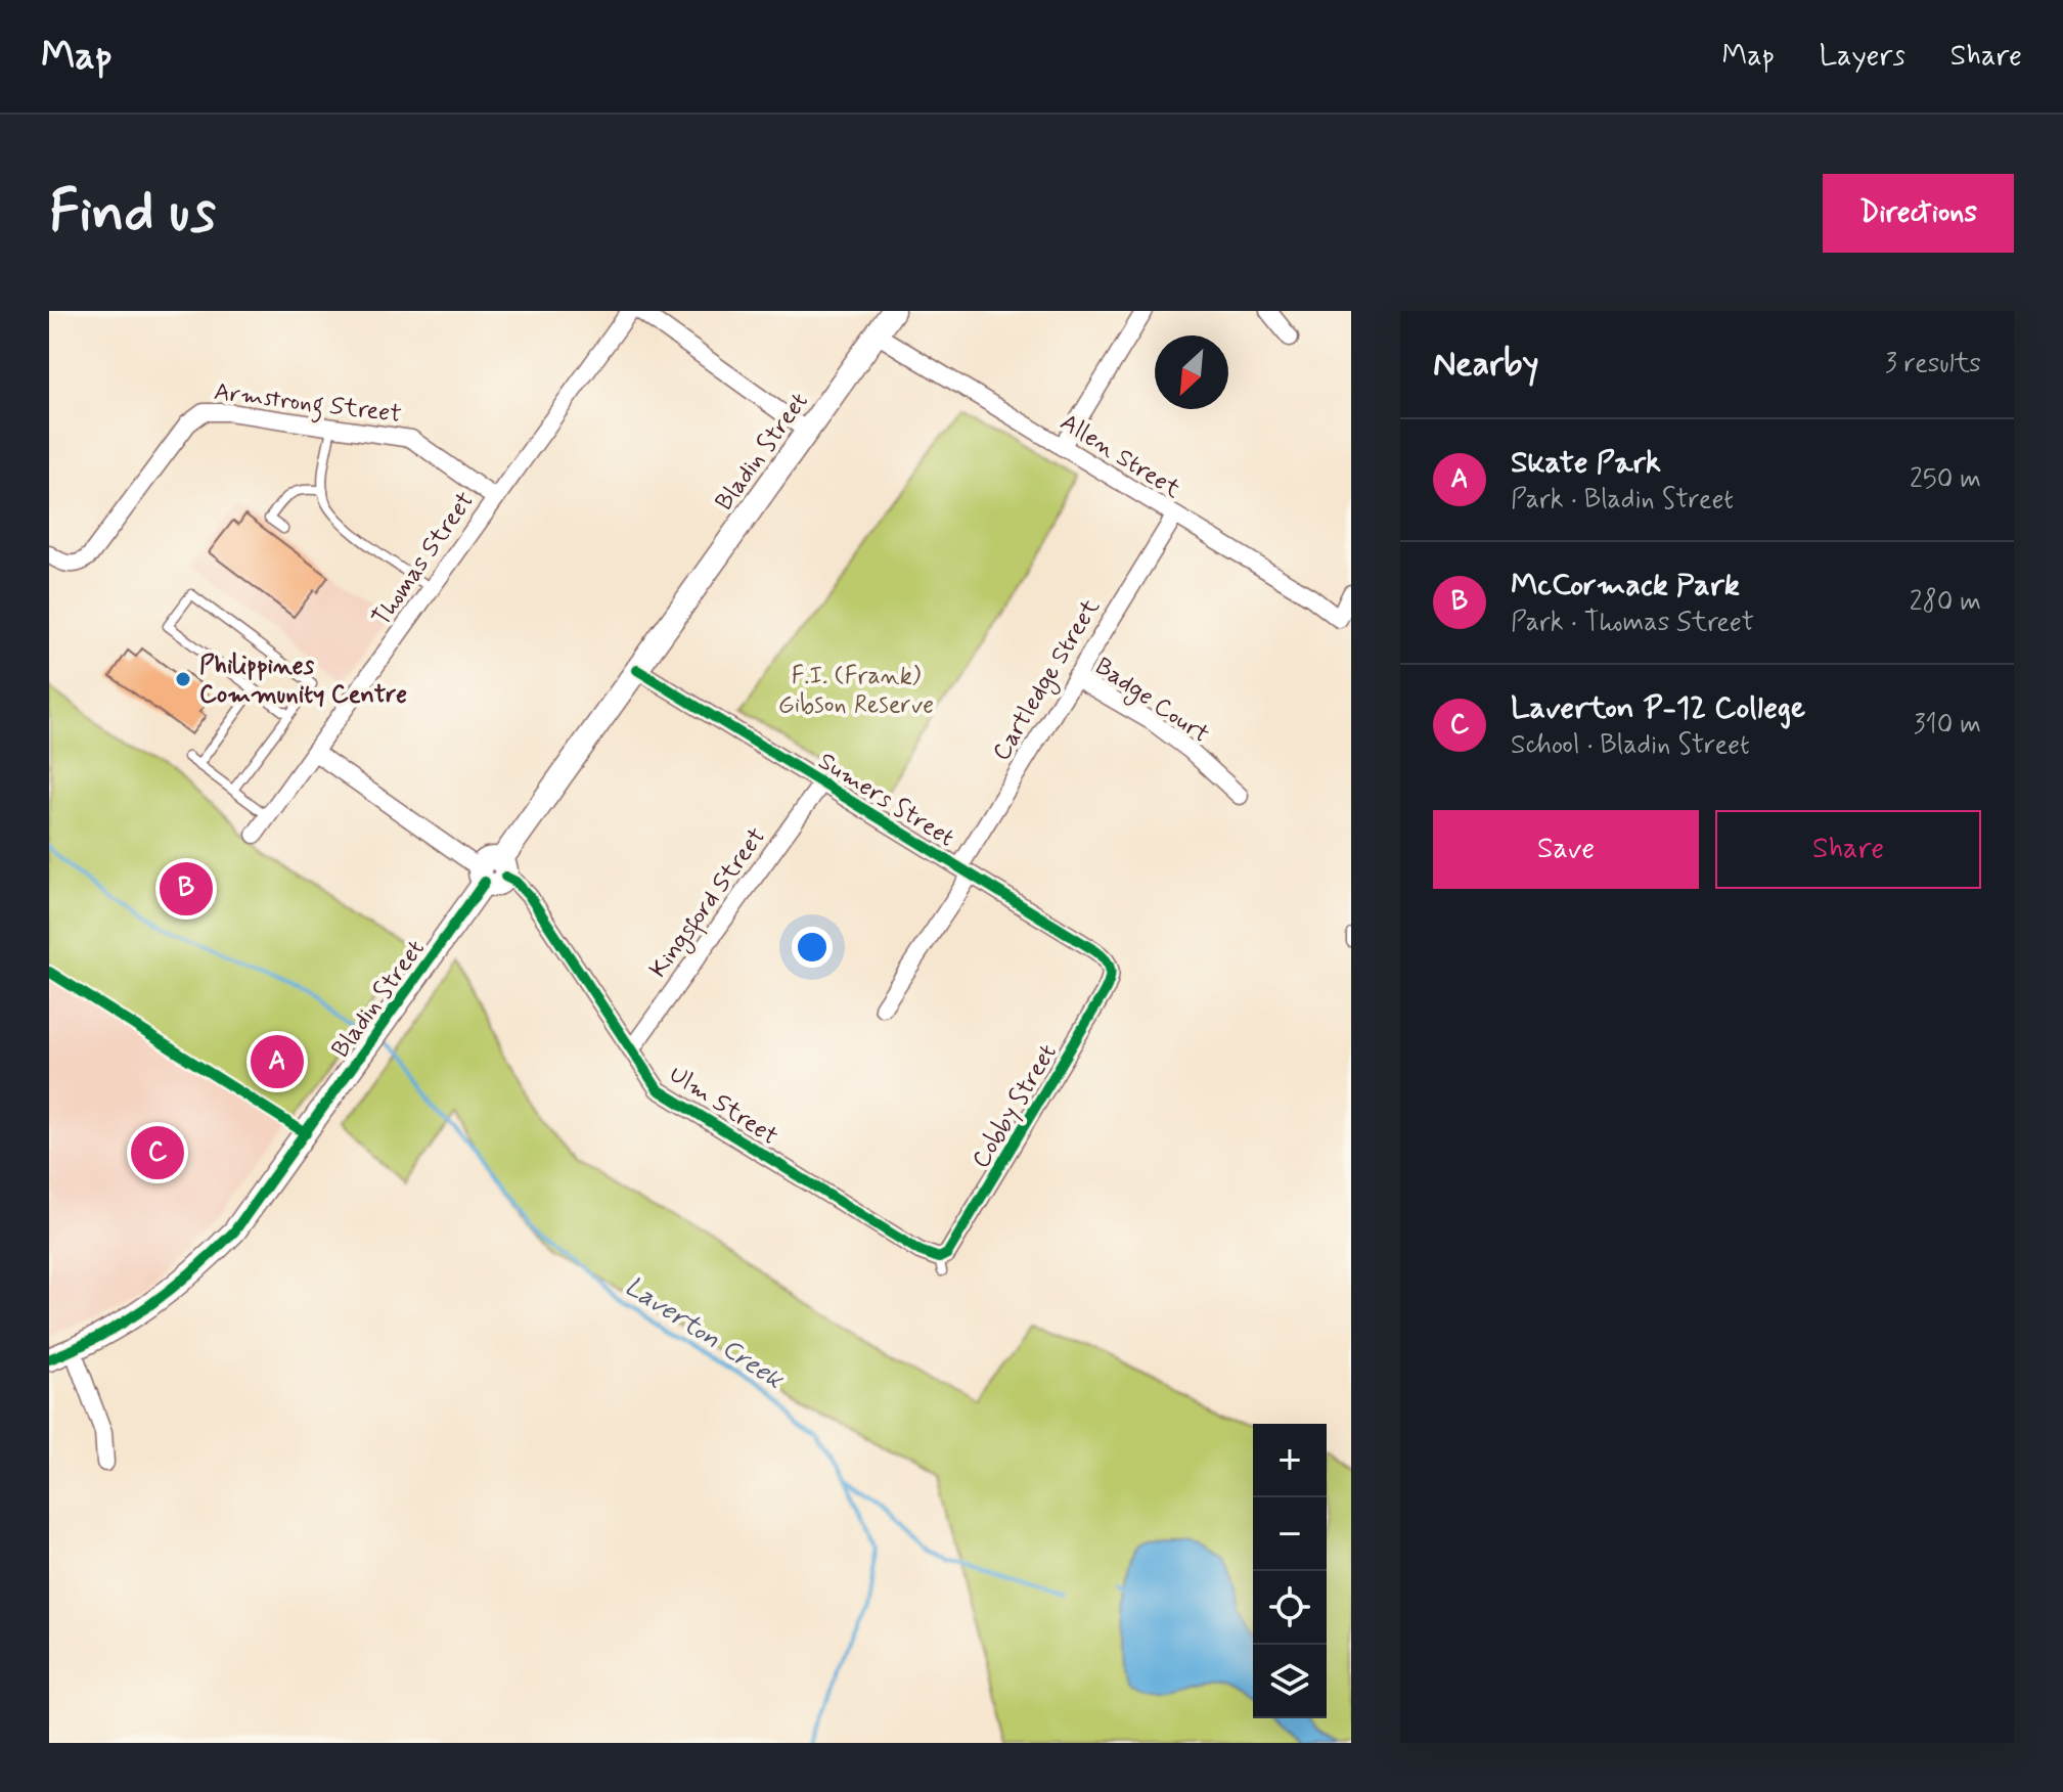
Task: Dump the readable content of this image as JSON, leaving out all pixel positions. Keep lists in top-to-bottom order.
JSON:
{
  "streets": {
    "street": [
      "Armstrong Street",
      "Bladin Street",
      "Allen Street",
      "Thomas Street",
      "Cartledge Street",
      "Badge Court",
      "Sumers Street",
      "Kingsford Street",
      "Ulm Street",
      "Cobby Street"
    ]
  },
  "crossings": [
    ["Armstrong Street", "Thomas Street"],
    ["Bladin Street", "Allen Street"],
    ["Bladin Street", "Sumers Street"],
    ["Bladin Street", "Ulm Street"],
    ["Allen Street", "Cartledge Street"],
    ["Thomas Street", "Ulm Street"],
    ["Cartledge Street", "Badge Court"],
    ["Cartledge Street", "Sumers Street"],
    ["Sumers Street", "Kingsford Street"],
    ["Sumers Street", "Cobby Street"],
    ["Kingsford Street", "Ulm Street"],
    ["Ulm Street", "Cobby Street"]
  ],
  "water": ["Laverton Creek"],
  "parks": ["F.I. (Frank) Gibson Reserve"],
  "places": ["Philippines Community Centre"],
  "north": "bottom left",
  "page": {
    "header": "Map",
    "nav": ["Map", "Layers", "Share"],
    "buttons": [
      "Directions",
      ["Save", "Share"]
    ],
    "title": "Find us",
    "heading": ["Nearby", "3 results"],
    "list": [
      {
        "mark": "A",
        "name": "Skate Park",
        "note": "Park · Bladin Street",
        "value": "250 m"
      },
      {
        "mark": "B",
        "name": "McCormack Park",
        "note": "Park · Thomas Street",
        "value": "280 m"
      },
      {
        "mark": "C",
        "name": "Laverton P-12 College",
        "note": "School · Bladin Street",
        "value": "310 m"
      }
    ],
    "pins": ["B", "A", "C"],
    "map_buttons": ["+", "−"]
  }
}
